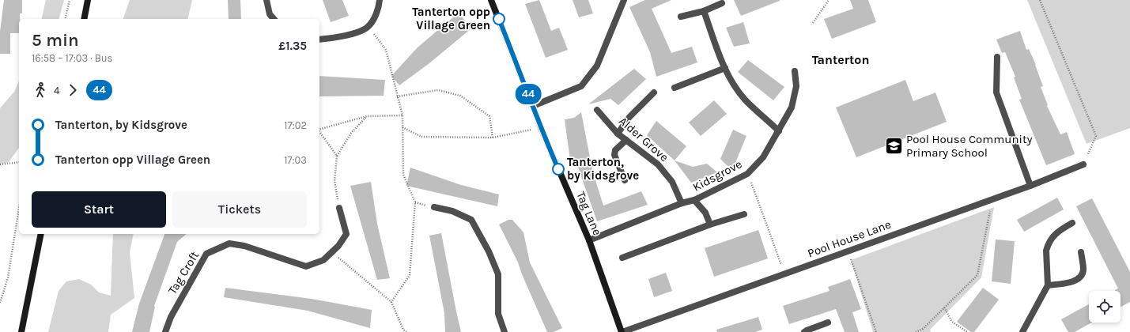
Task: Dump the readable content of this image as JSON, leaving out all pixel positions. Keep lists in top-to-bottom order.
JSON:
{
  "streets": {
    "main road": ["Tag Lane"],
    "street": [
      "Alder Grove",
      "Kidsgrove",
      "Pool House Lane",
      "Tag Croft"
    ]
  },
  "crossings": [
    ["Alder Grove", "Kidsgrove"],
    ["Kidsgrove", "Tag Lane"],
    ["Tag Lane", "Pool House Lane"]
  ],
  "districts": ["Tanterton"],
  "places": {
    "other": ["Tanterton opp Village Green", "Tanterton, by Kidsgrove"],
    "school or university": ["Pool House Community Primary School"]
  },
  "lines": ["bus line 44"],
  "page": {
    "on_map": "44",
    "heading": ["5 min", "16:58 – 17:03 · Bus", "£1.35"],
    "legs": ["4", "44"],
    "list": [
      {
        "name": "Tanterton, by Kidsgrove",
        "value": "17:02"
      },
      {
        "name": "Tanterton opp Village Green",
        "value": "17:03"
      }
    ],
    "buttons": ["Start", "Tickets"]
  }
}
